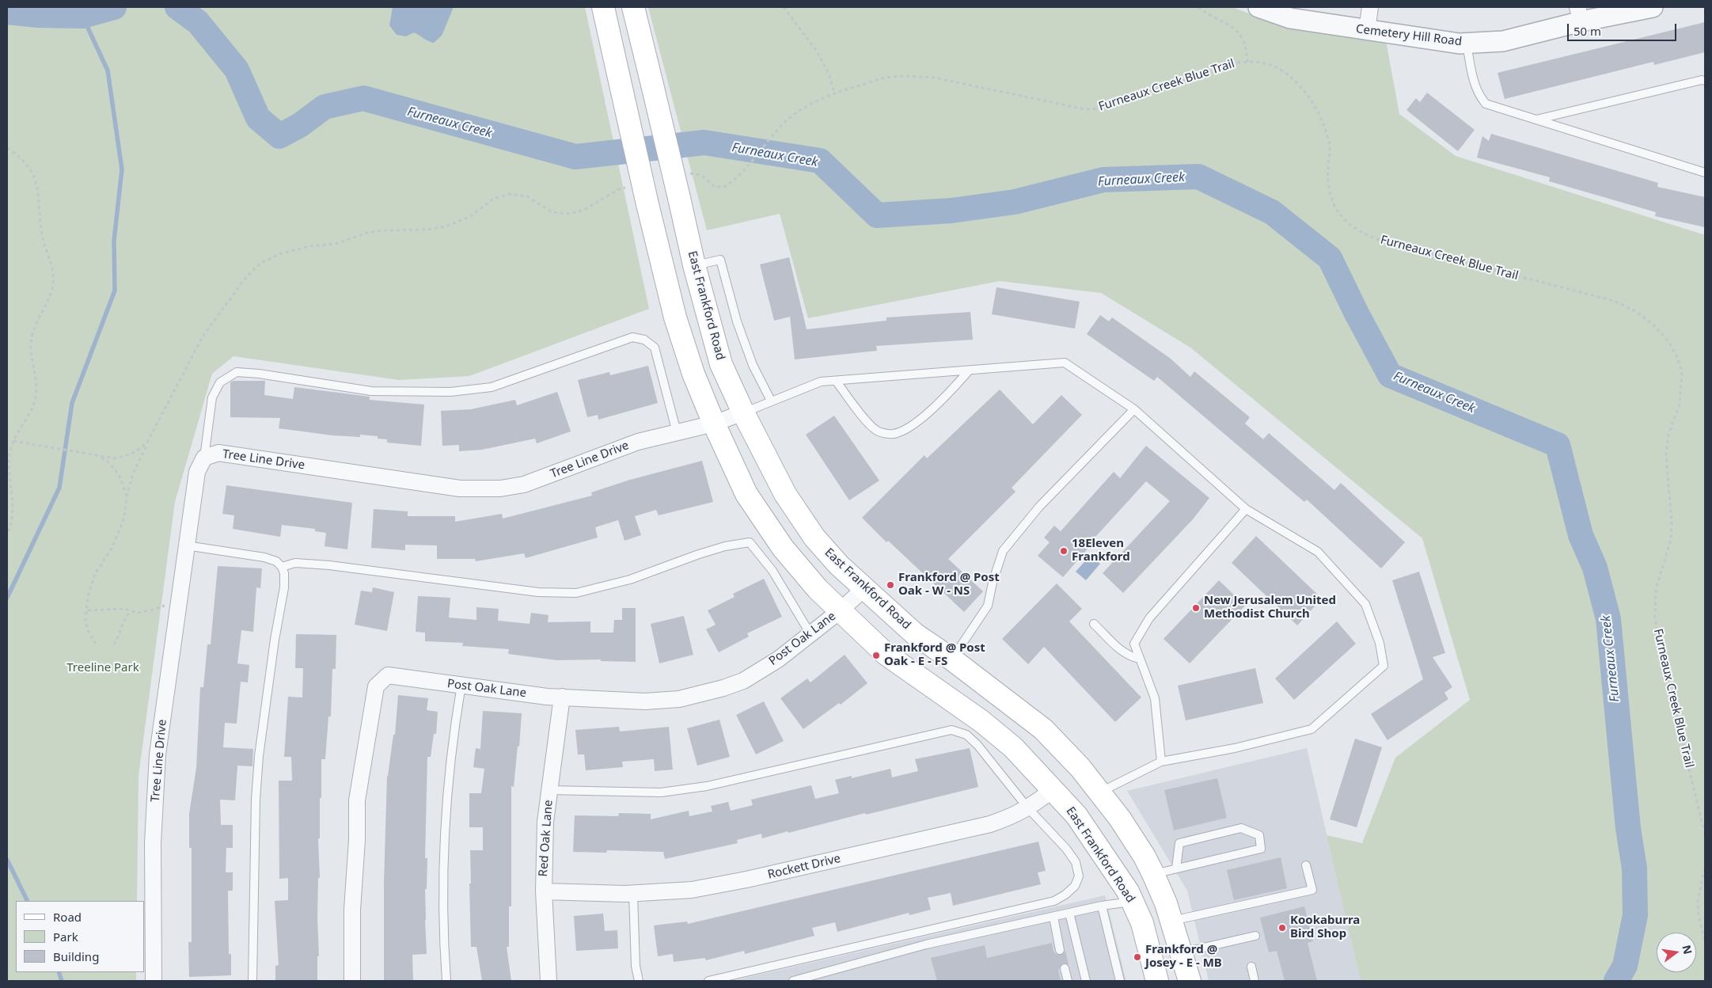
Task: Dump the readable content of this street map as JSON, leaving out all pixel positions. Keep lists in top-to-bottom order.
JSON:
{
  "streets": {
    "main road": ["East Frankford Road"],
    "street": [
      "Cemetery Hill Road",
      "Tree Line Drive",
      "Post Oak Lane",
      "Red Oak Lane",
      "Rockett Drive"
    ],
    "path": ["Furneaux Creek Blue Trail"]
  },
  "crossings": [
    ["East Frankford Road", "Tree Line Drive"],
    ["East Frankford Road", "Post Oak Lane"],
    ["East Frankford Road", "Rockett Drive"],
    ["Post Oak Lane", "Red Oak Lane"],
    ["Red Oak Lane", "Rockett Drive"]
  ],
  "water": ["Furneaux Creek"],
  "parks": ["Treeline Park"],
  "places": [
    "18Eleven Frankford",
    "Frankford @ Post Oak - W - NS",
    "New Jerusalem United Methodist Church",
    "Frankford @ Post Oak - E - FS",
    "Kookaburra Bird Shop",
    "Frankford @ Josey - E - MB"
  ],
  "legend": ["Road", "Park", "Building"],
  "scale_bar": "50 m",
  "north": "right"
}
